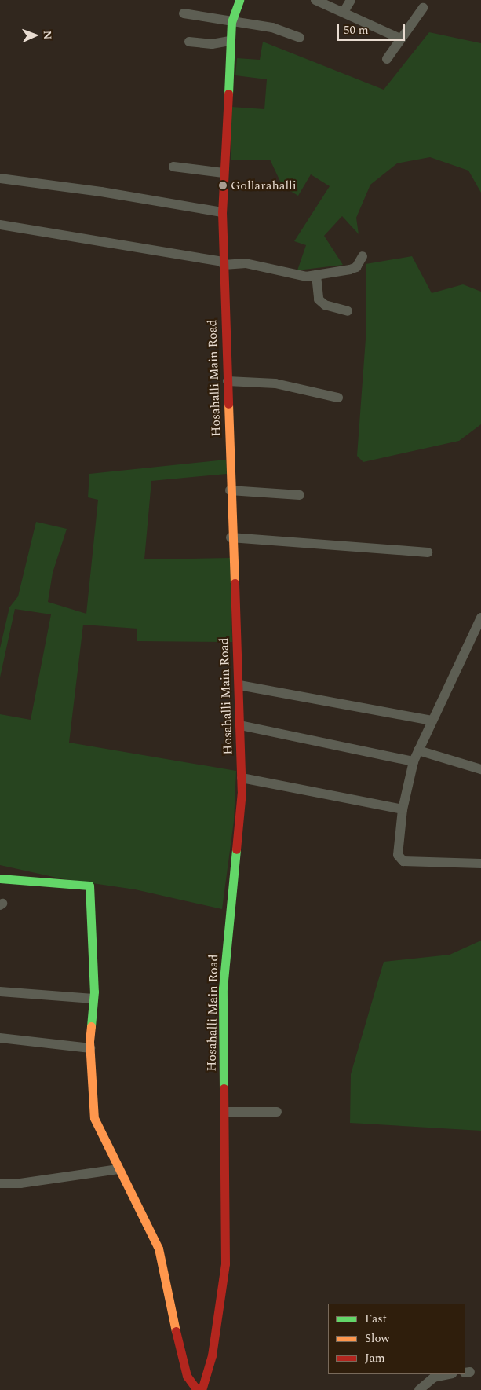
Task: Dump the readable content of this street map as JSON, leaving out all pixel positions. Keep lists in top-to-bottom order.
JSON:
{
  "streets": {
    "street": ["Hosahalli Main Road"]
  },
  "places": ["Gollarahalli"],
  "legend": ["Fast", "Slow", "Jam"],
  "scale_bar": "50 m",
  "north": "right"
}
